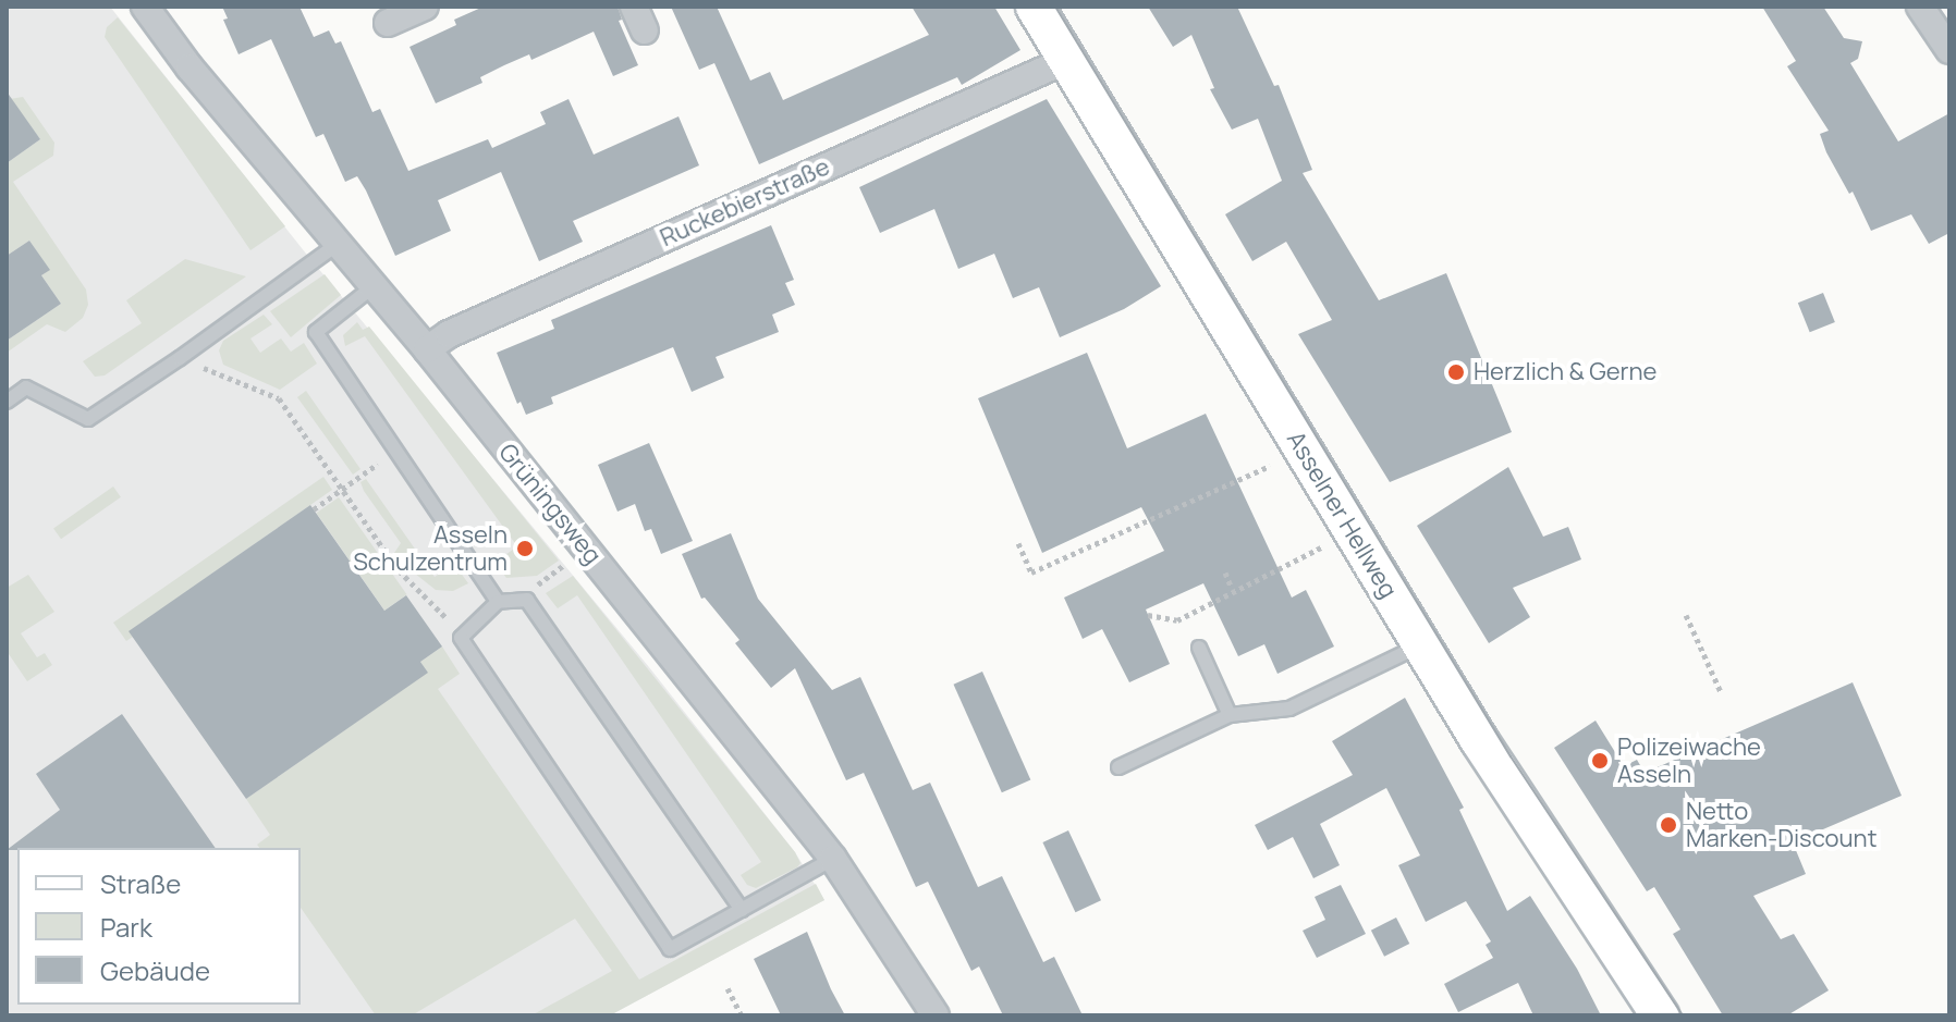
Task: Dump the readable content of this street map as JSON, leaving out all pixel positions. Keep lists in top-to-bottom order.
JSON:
{
  "streets": {
    "main road": ["Asselner Hellweg"],
    "street": ["Ruckebierstraße", "Grüningsweg"]
  },
  "crossings": [
    ["Ruckebierstraße", "Grüningsweg"],
    ["Ruckebierstraße", "Asselner Hellweg"]
  ],
  "places": [
    "Herzlich & Gerne",
    "Asseln Schulzentrum",
    "Polizeiwache Asseln",
    "Netto Marken-Discount"
  ],
  "legend": ["Straße", "Park", "Gebäude"]
}
